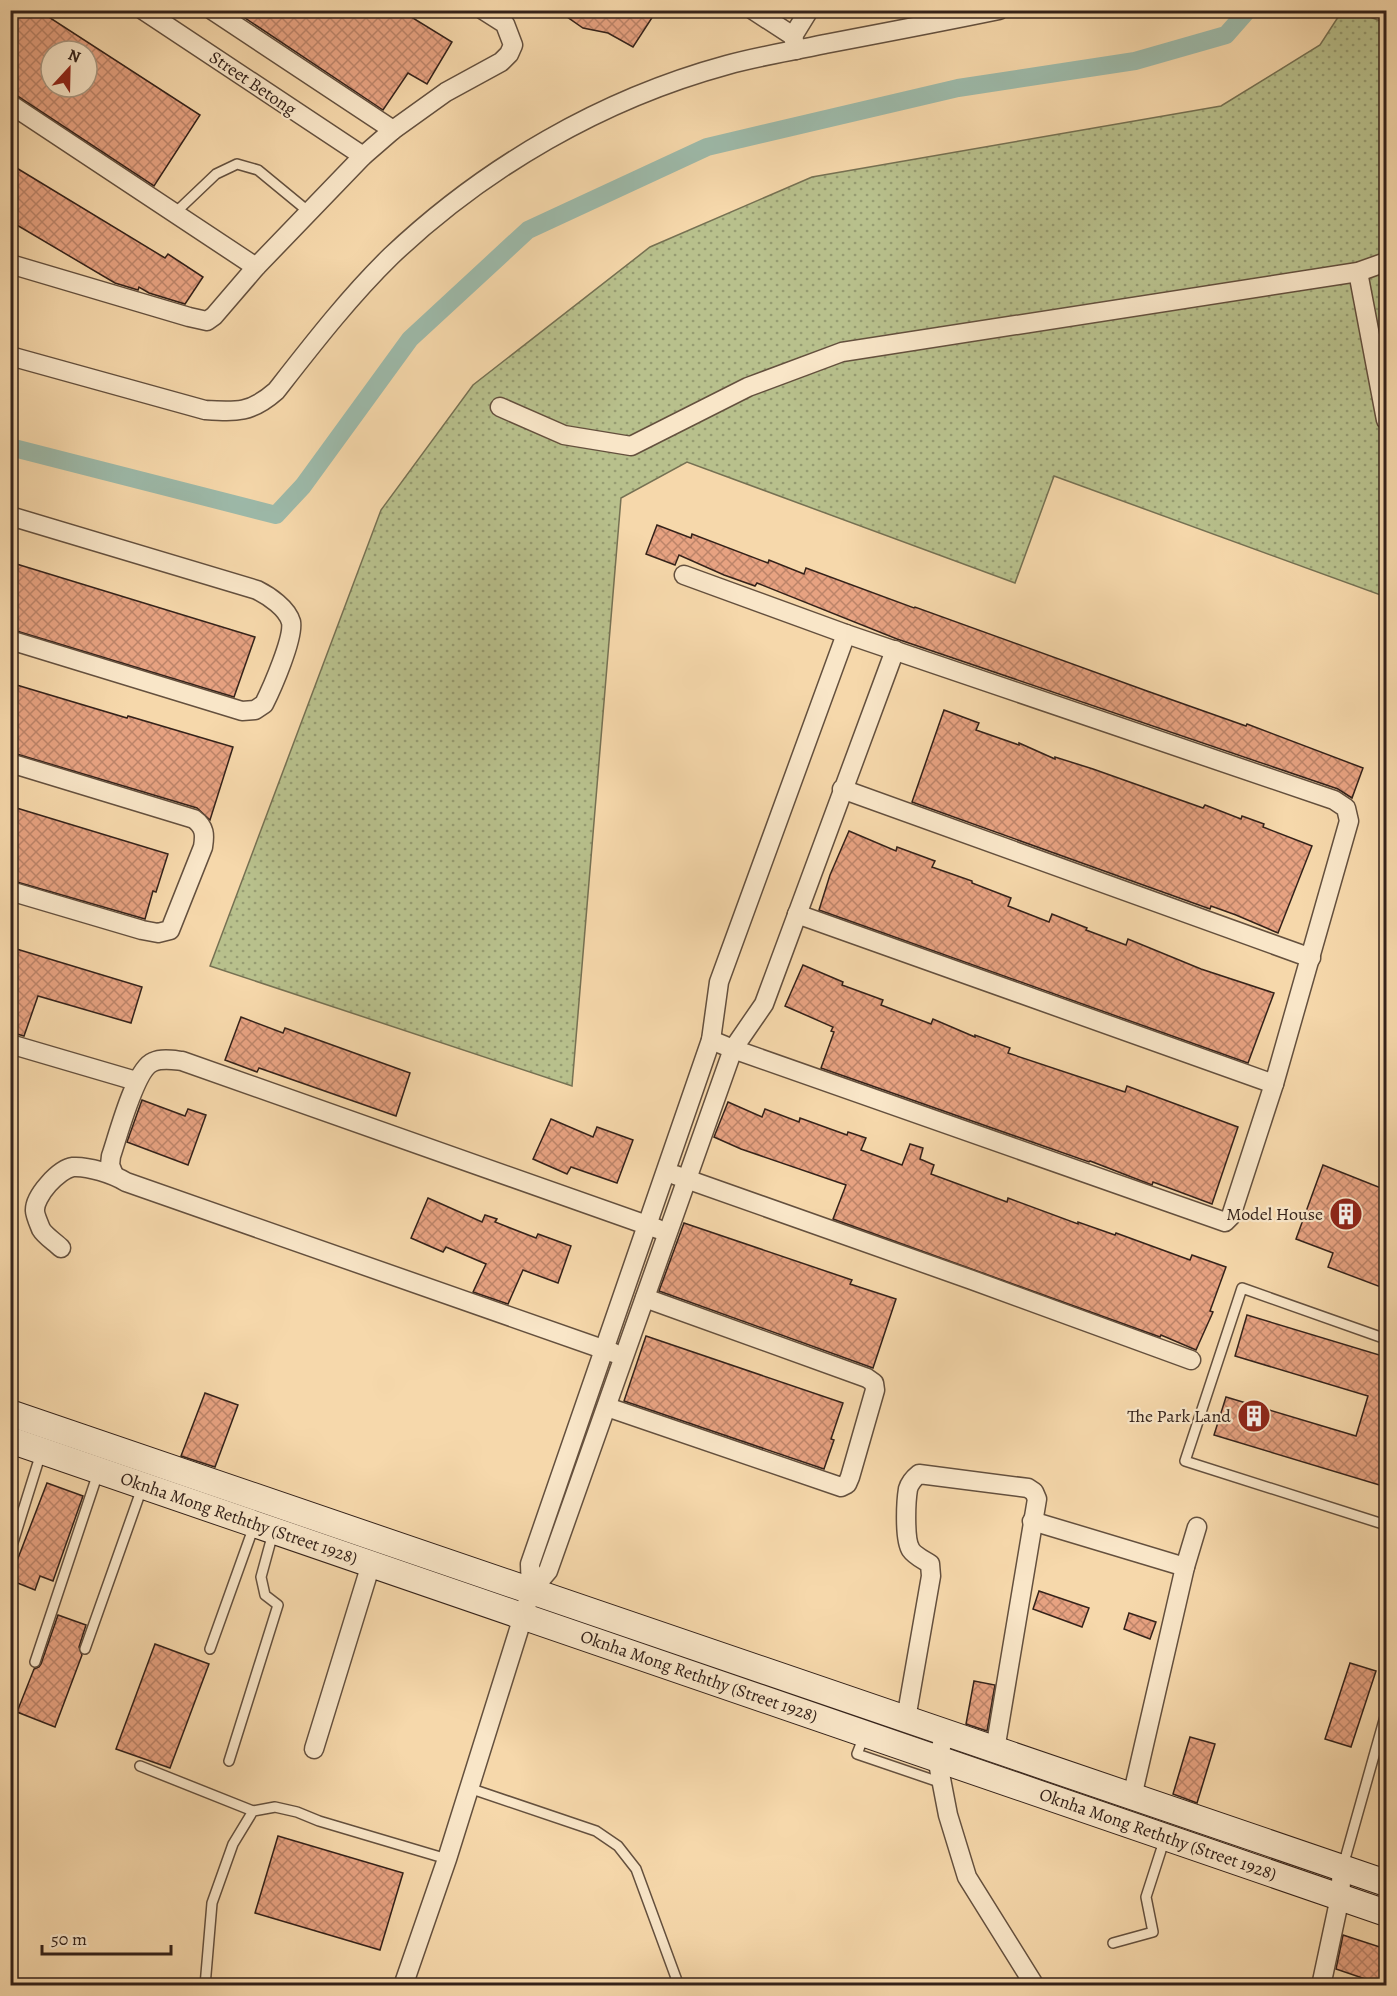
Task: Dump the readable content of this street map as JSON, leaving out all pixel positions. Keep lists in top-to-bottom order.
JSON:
{
  "streets": {
    "main road": ["Oknha Mong Reththy (Street 1928)"],
    "street": ["Street Betong"]
  },
  "places": {
    "building": ["Model House", "The Park Land"]
  },
  "scale_bar": "50 m",
  "north": "top"
}
